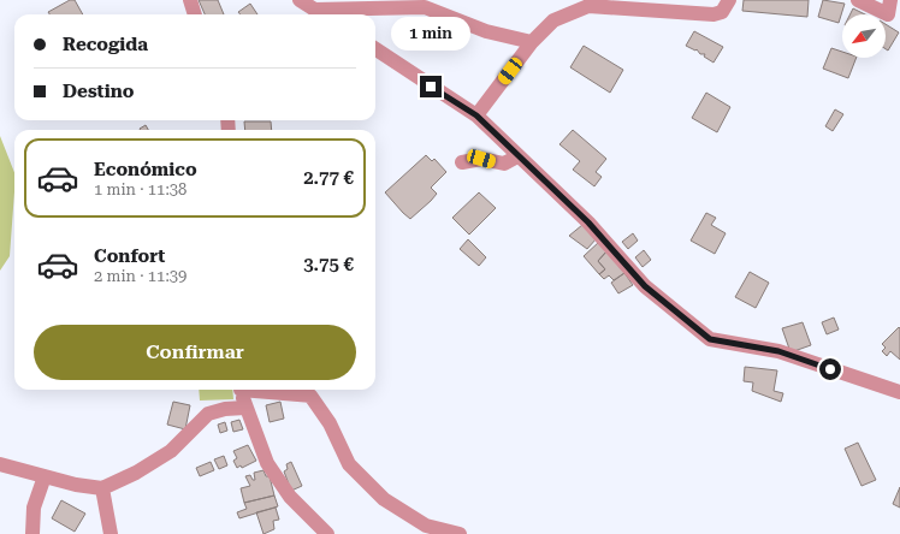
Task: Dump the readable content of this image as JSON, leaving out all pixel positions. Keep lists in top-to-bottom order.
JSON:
{
  "north": "bottom left",
  "page": {
    "banner": ["Recogida", "Destino"],
    "bubble": "1 min",
    "list": [
      {
        "name": "Económico",
        "note": "1 min · 11:38",
        "value": "2.77 €"
      },
      {
        "name": "Confort",
        "note": "2 min · 11:39",
        "value": "3.75 €"
      }
    ],
    "buttons": "Confirmar"
  }
}
